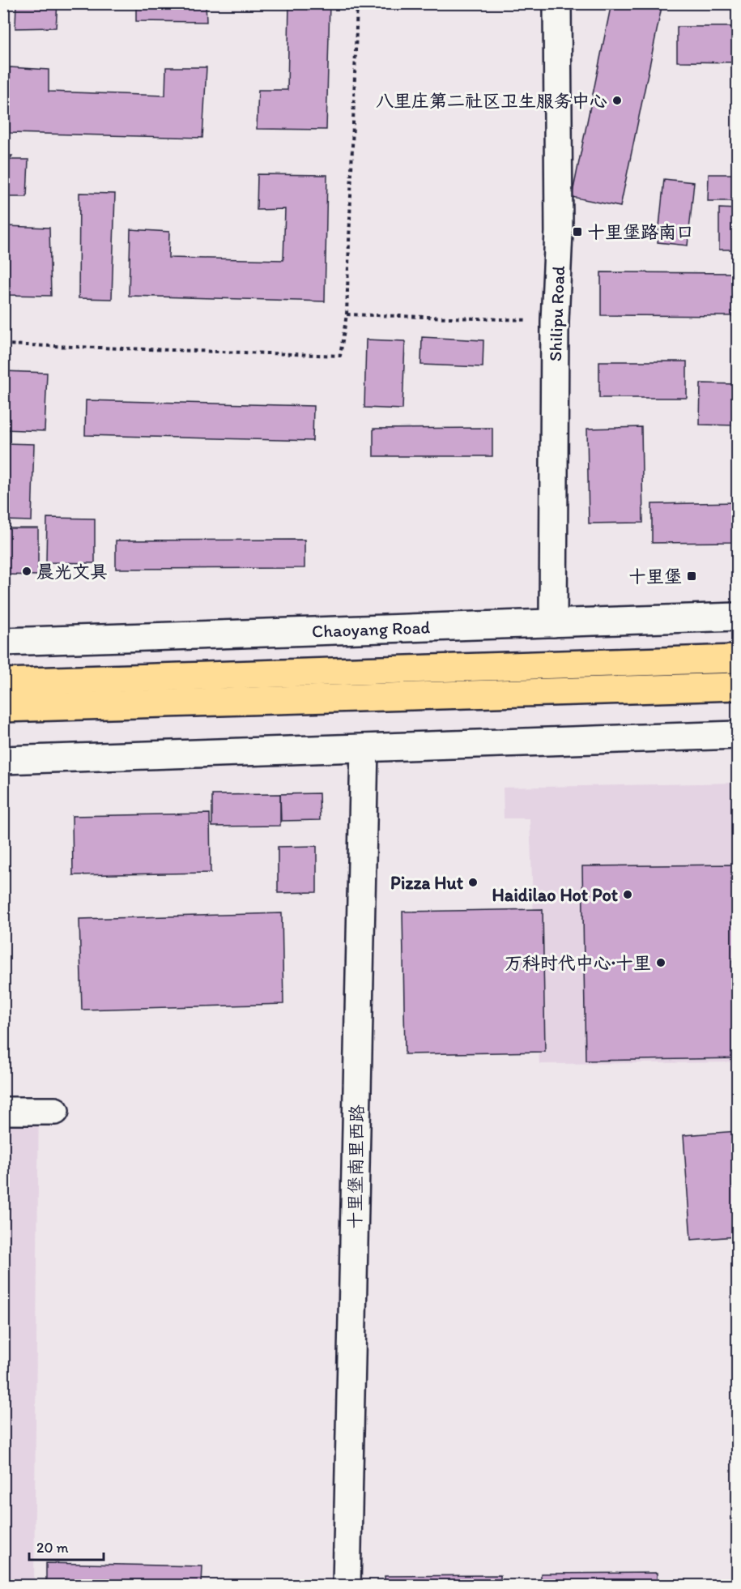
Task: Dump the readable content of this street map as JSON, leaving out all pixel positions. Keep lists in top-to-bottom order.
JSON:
{
  "streets": {
    "street": ["Shilipu Road", "Chaoyang Road", "十里堡南里西路"]
  },
  "crossings": [
    ["Shilipu Road", "Chaoyang Road"]
  ],
  "places": {
    "other": [
      "八里庄第二社区卫生服务中心",
      "晨光文具",
      "Pizza Hut",
      "Haidilao Hot Pot",
      "万科时代中心·十里"
    ],
    "transit": ["十里堡路南口", "十里堡"]
  },
  "scale_bar": "20 m"
}
